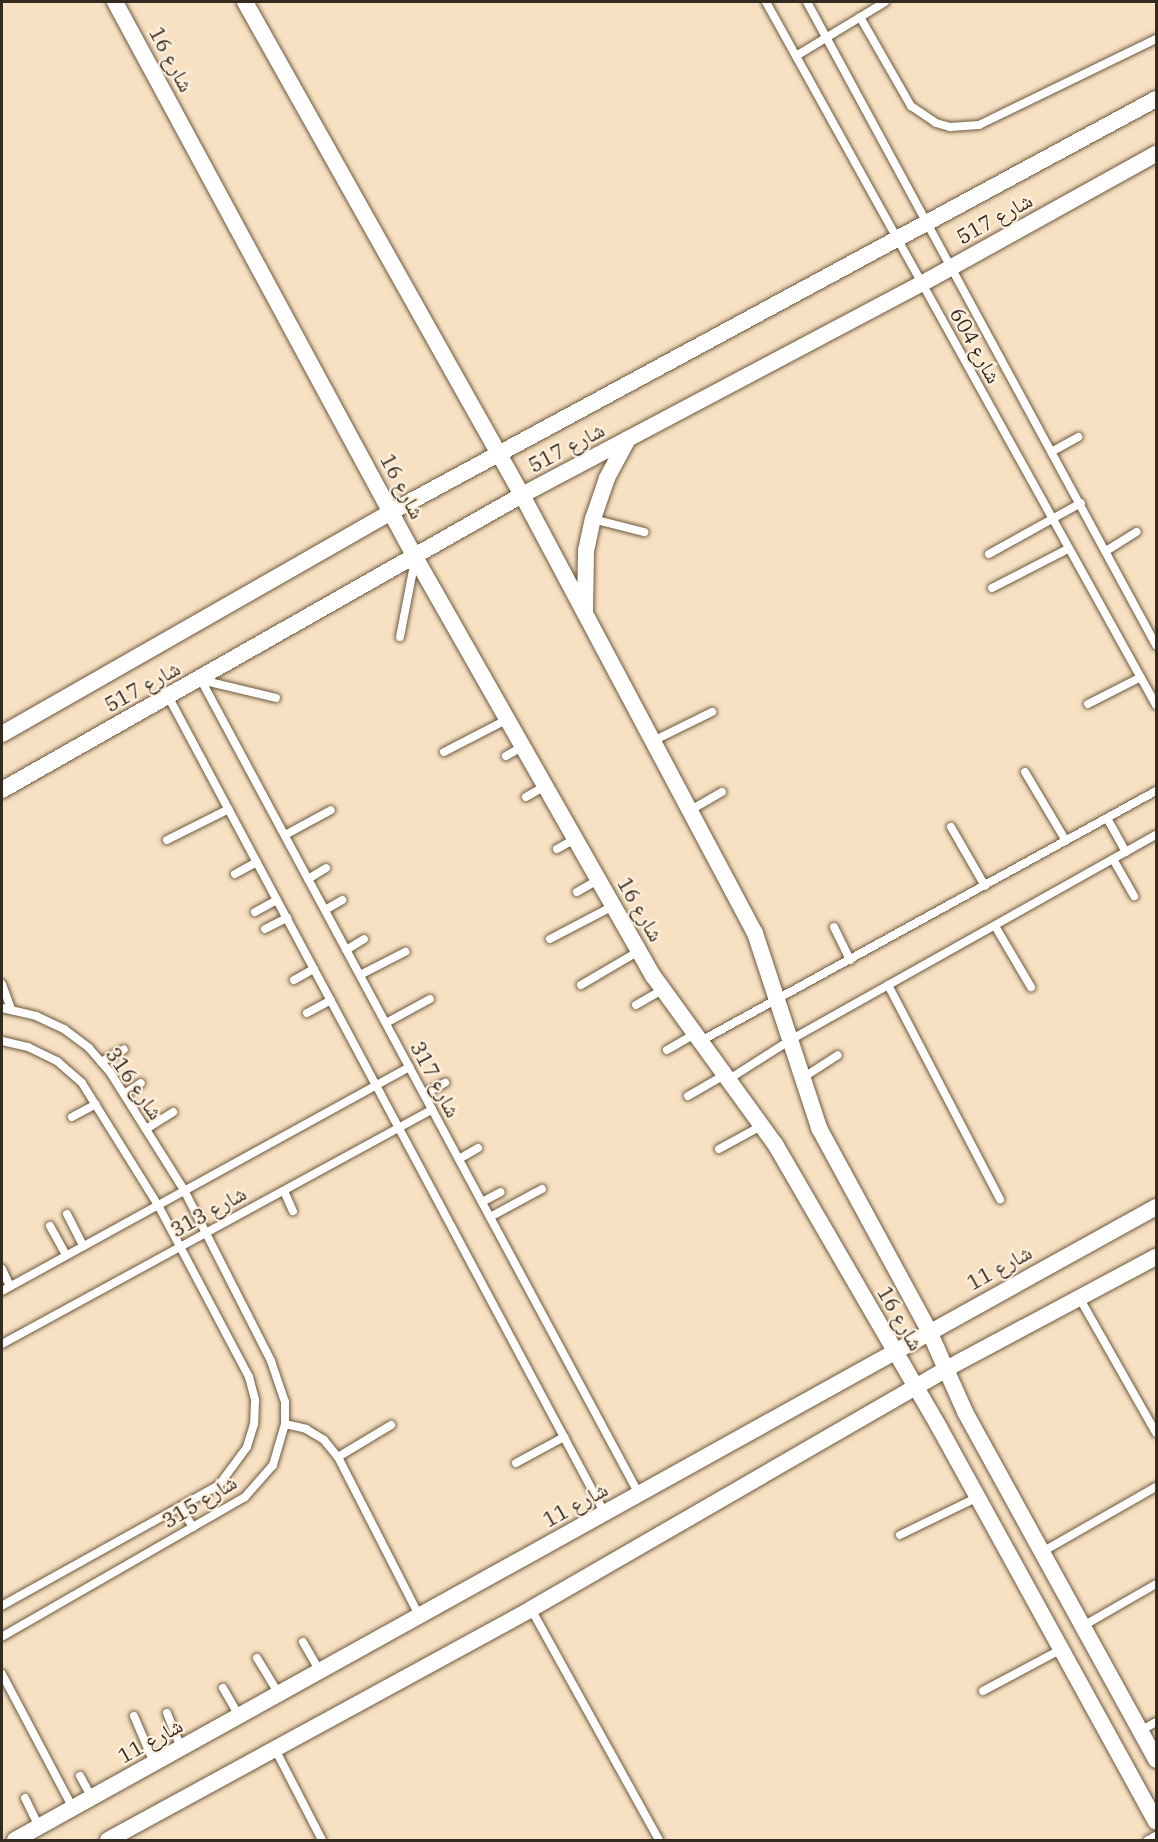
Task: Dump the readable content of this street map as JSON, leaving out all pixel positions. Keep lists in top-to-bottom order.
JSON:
{
  "streets": {
    "street": ["شارع 16", "شارع 517", "شارع 11"],
    "lane": [
      "شارع 604",
      "شارع 317",
      "شارع 316",
      "شارع 313",
      "شارع 315"
    ]
  },
  "crossings": [
    ["شارع 16", "شارع 517"],
    ["شارع 16", "شارع 11"],
    ["شارع 517", "شارع 604"],
    ["شارع 517", "شارع 317"],
    ["شارع 317", "شارع 313"],
    ["شارع 317", "شارع 11"],
    ["شارع 316", "شارع 313"],
    ["شارع 316", "شارع 315"],
    ["شارع 313", "شارع 315"]
  ]
}
